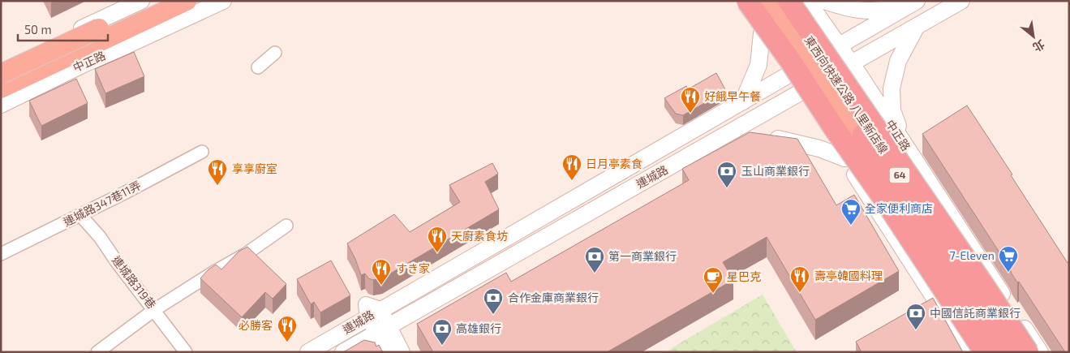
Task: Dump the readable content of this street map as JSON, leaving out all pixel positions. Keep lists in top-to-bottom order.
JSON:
{
  "streets": {
    "highway": ["東西向快速公路 八里新店線", "64"],
    "main road": ["中正路", "連城路"],
    "street": ["連城路347巷11弄", "連城路319巷"]
  },
  "crossings": [
    ["中正路", "連城路"],
    ["連城路347巷11弄", "連城路319巷"]
  ],
  "places": {
    "restaurant": [
      "好餓早午餐",
      "日月亭素食",
      "享享廚室",
      "天廚素食坊",
      "すき家",
      "壽亭韓國料理",
      "必勝客"
    ],
    "bank": [
      "玉山商業銀行",
      "第一商業銀行",
      "合作金庫商業銀行",
      "中國信託商業銀行",
      "高雄銀行"
    ],
    "supermarket": ["全家便利商店", "7-Eleven"],
    "cafe": ["星巴克"]
  },
  "scale_bar": "50 m",
  "north": "bottom right"
}
